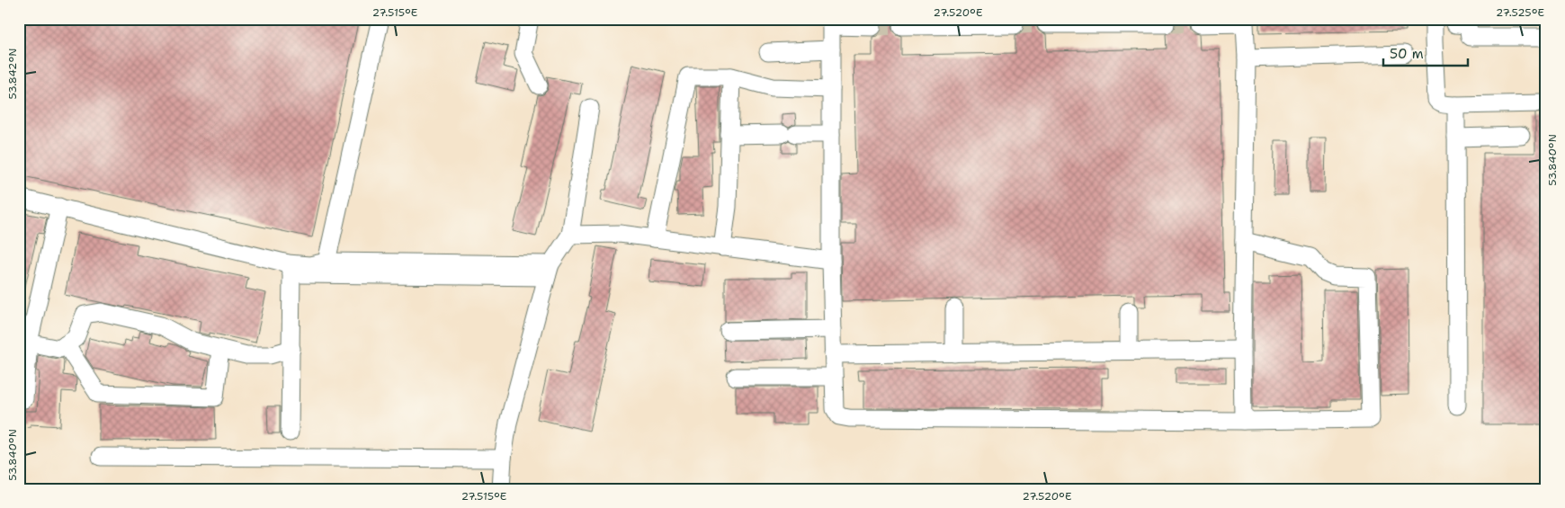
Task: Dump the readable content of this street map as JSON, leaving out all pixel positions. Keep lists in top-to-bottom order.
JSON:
{
  "scale_bar": "50 m",
  "coordinates": [
    "27.515°E",
    "27.520°E",
    "27.525°E",
    "53.842°N",
    "53.840°N"
  ]
}
